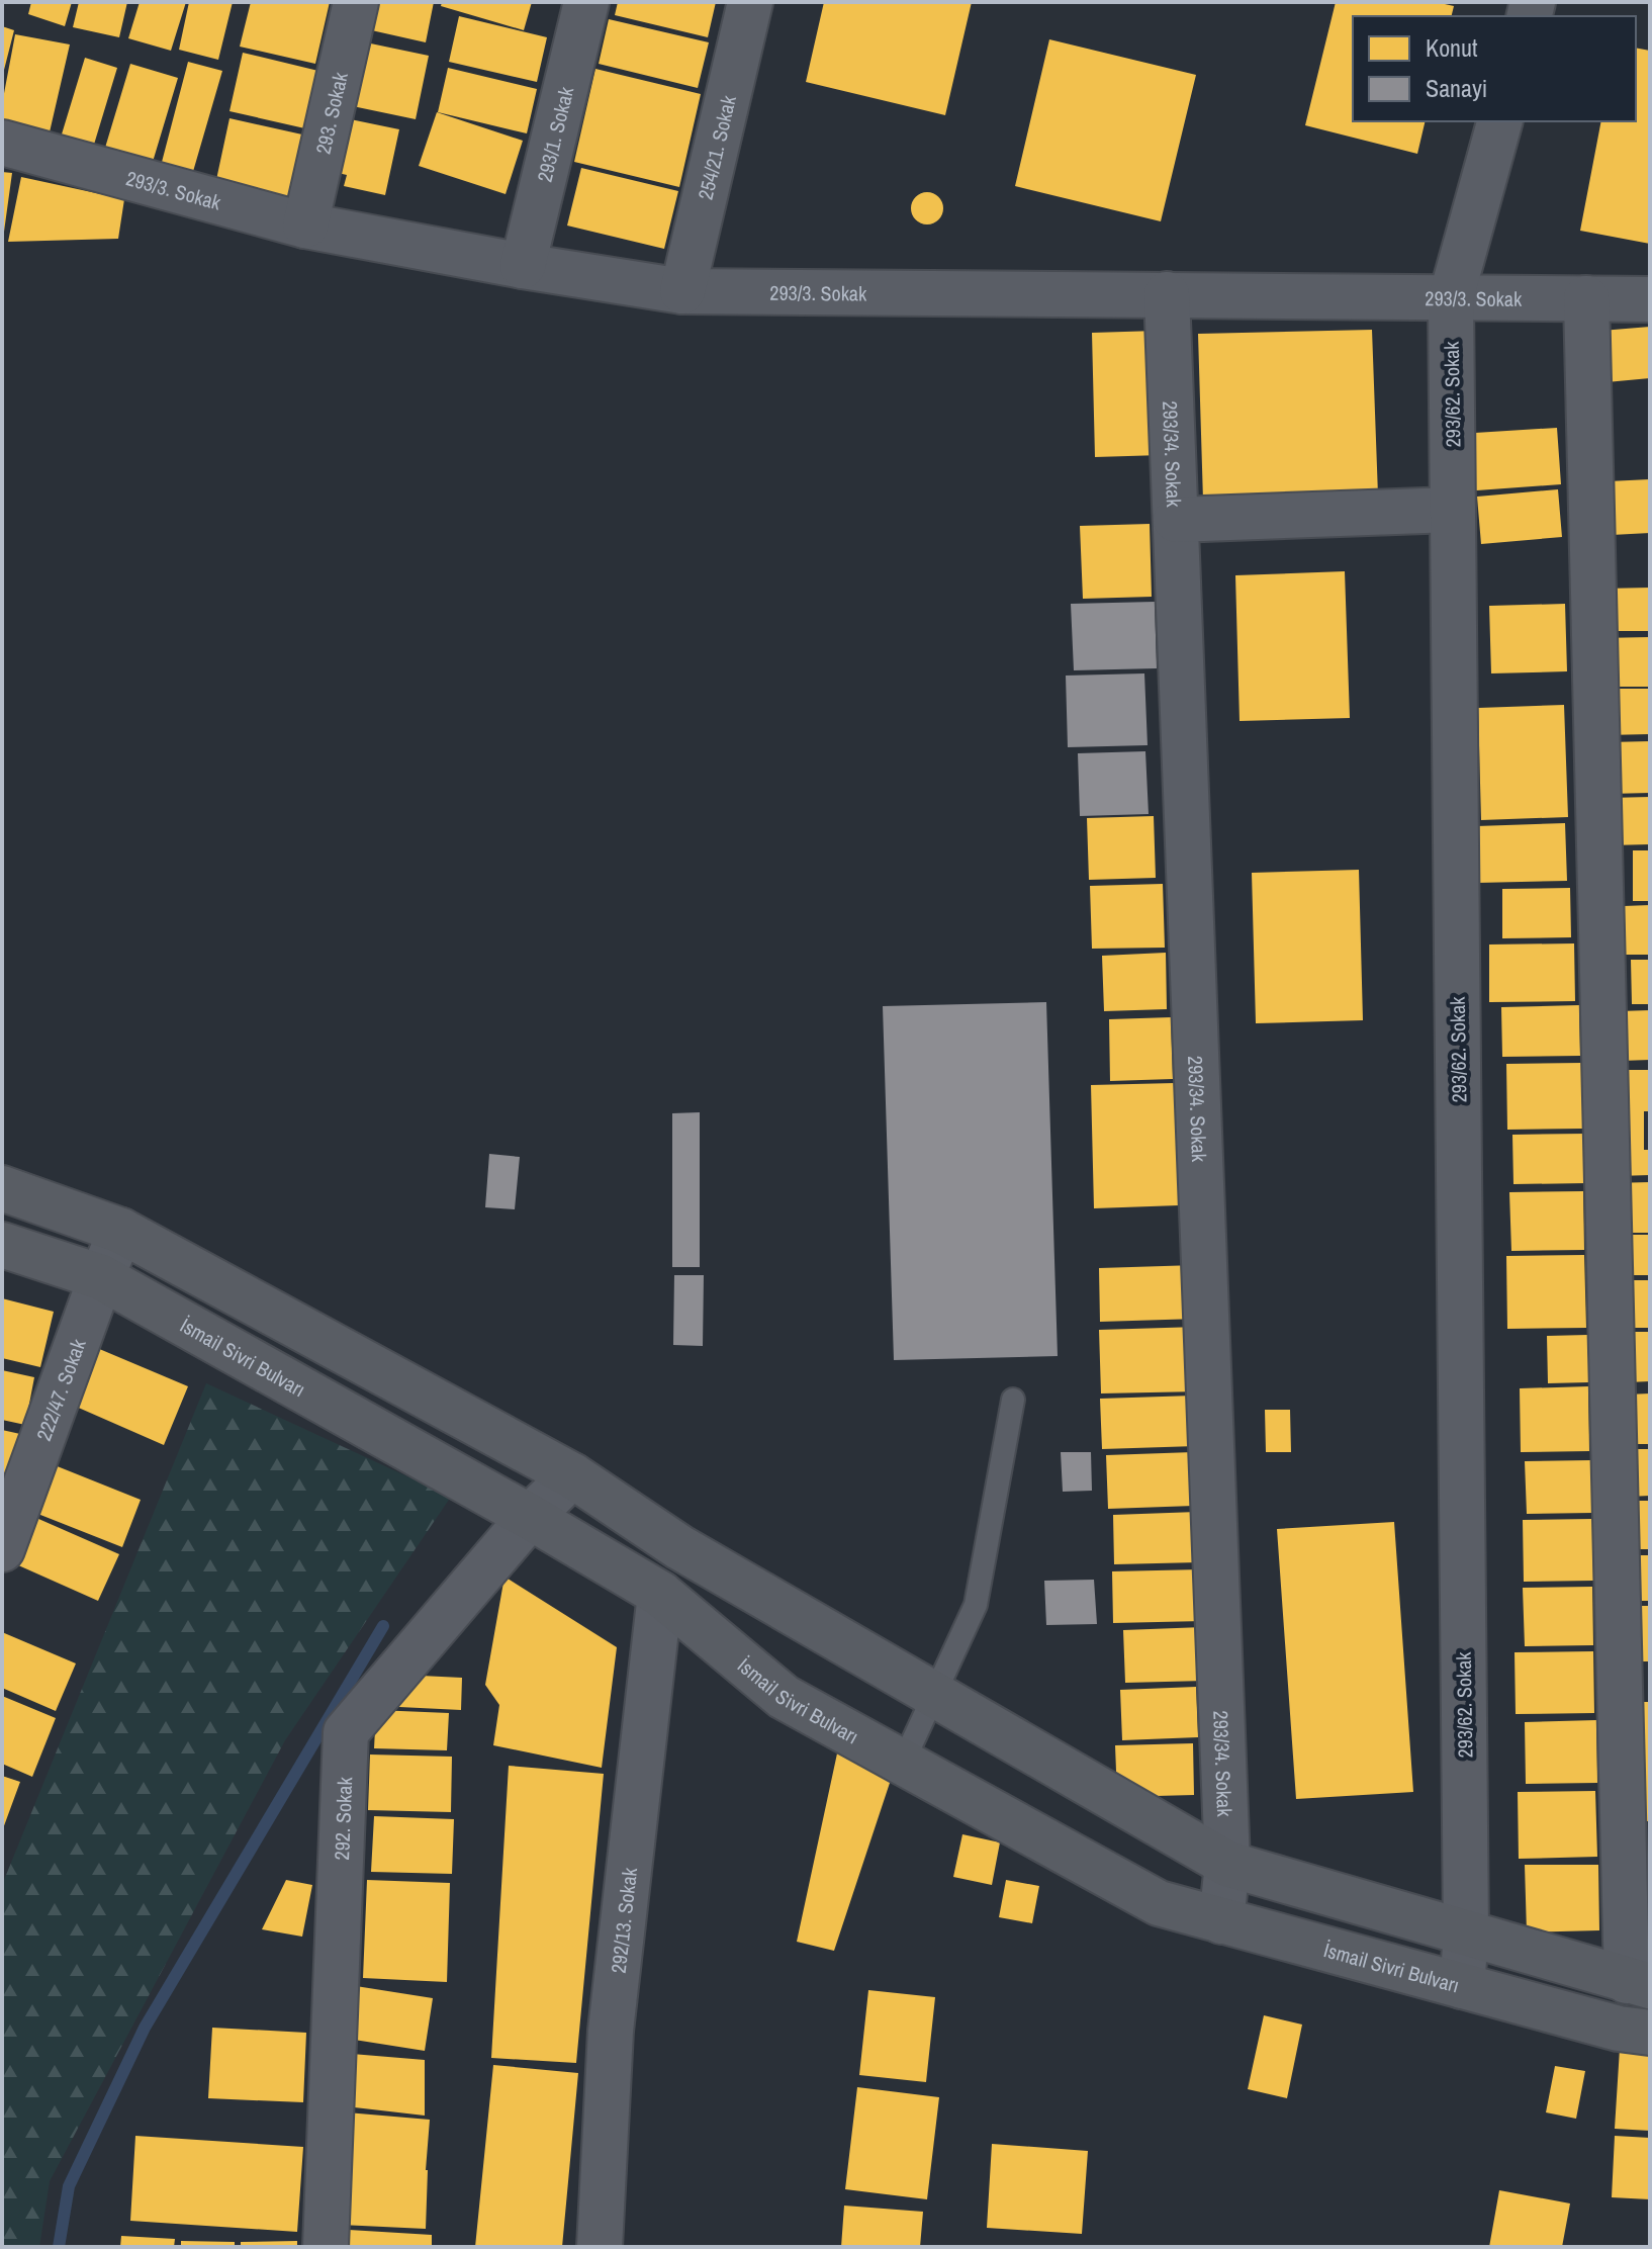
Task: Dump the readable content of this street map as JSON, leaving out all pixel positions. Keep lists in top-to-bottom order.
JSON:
{
  "streets": {
    "main road": ["İsmail Sivri Bulvarı"],
    "street": [
      "293. Sokak",
      "293/1. Sokak",
      "254/21. Sokak",
      "293/3. Sokak",
      "293/62. Sokak",
      "293/34. Sokak",
      "222/47. Sokak",
      "292. Sokak",
      "292/13. Sokak"
    ]
  },
  "crossings": [
    ["293. Sokak", "293/3. Sokak"],
    ["293/1. Sokak", "293/3. Sokak"],
    ["254/21. Sokak", "293/3. Sokak"],
    ["293/3. Sokak", "293/62. Sokak"],
    ["293/3. Sokak", "293/34. Sokak"],
    ["293/62. Sokak", "İsmail Sivri Bulvarı"],
    ["293/34. Sokak", "İsmail Sivri Bulvarı"],
    ["İsmail Sivri Bulvarı", "222/47. Sokak"],
    ["İsmail Sivri Bulvarı", "292. Sokak"],
    ["İsmail Sivri Bulvarı", "292/13. Sokak"]
  ],
  "legend": ["Konut", "Sanayi"]
}
